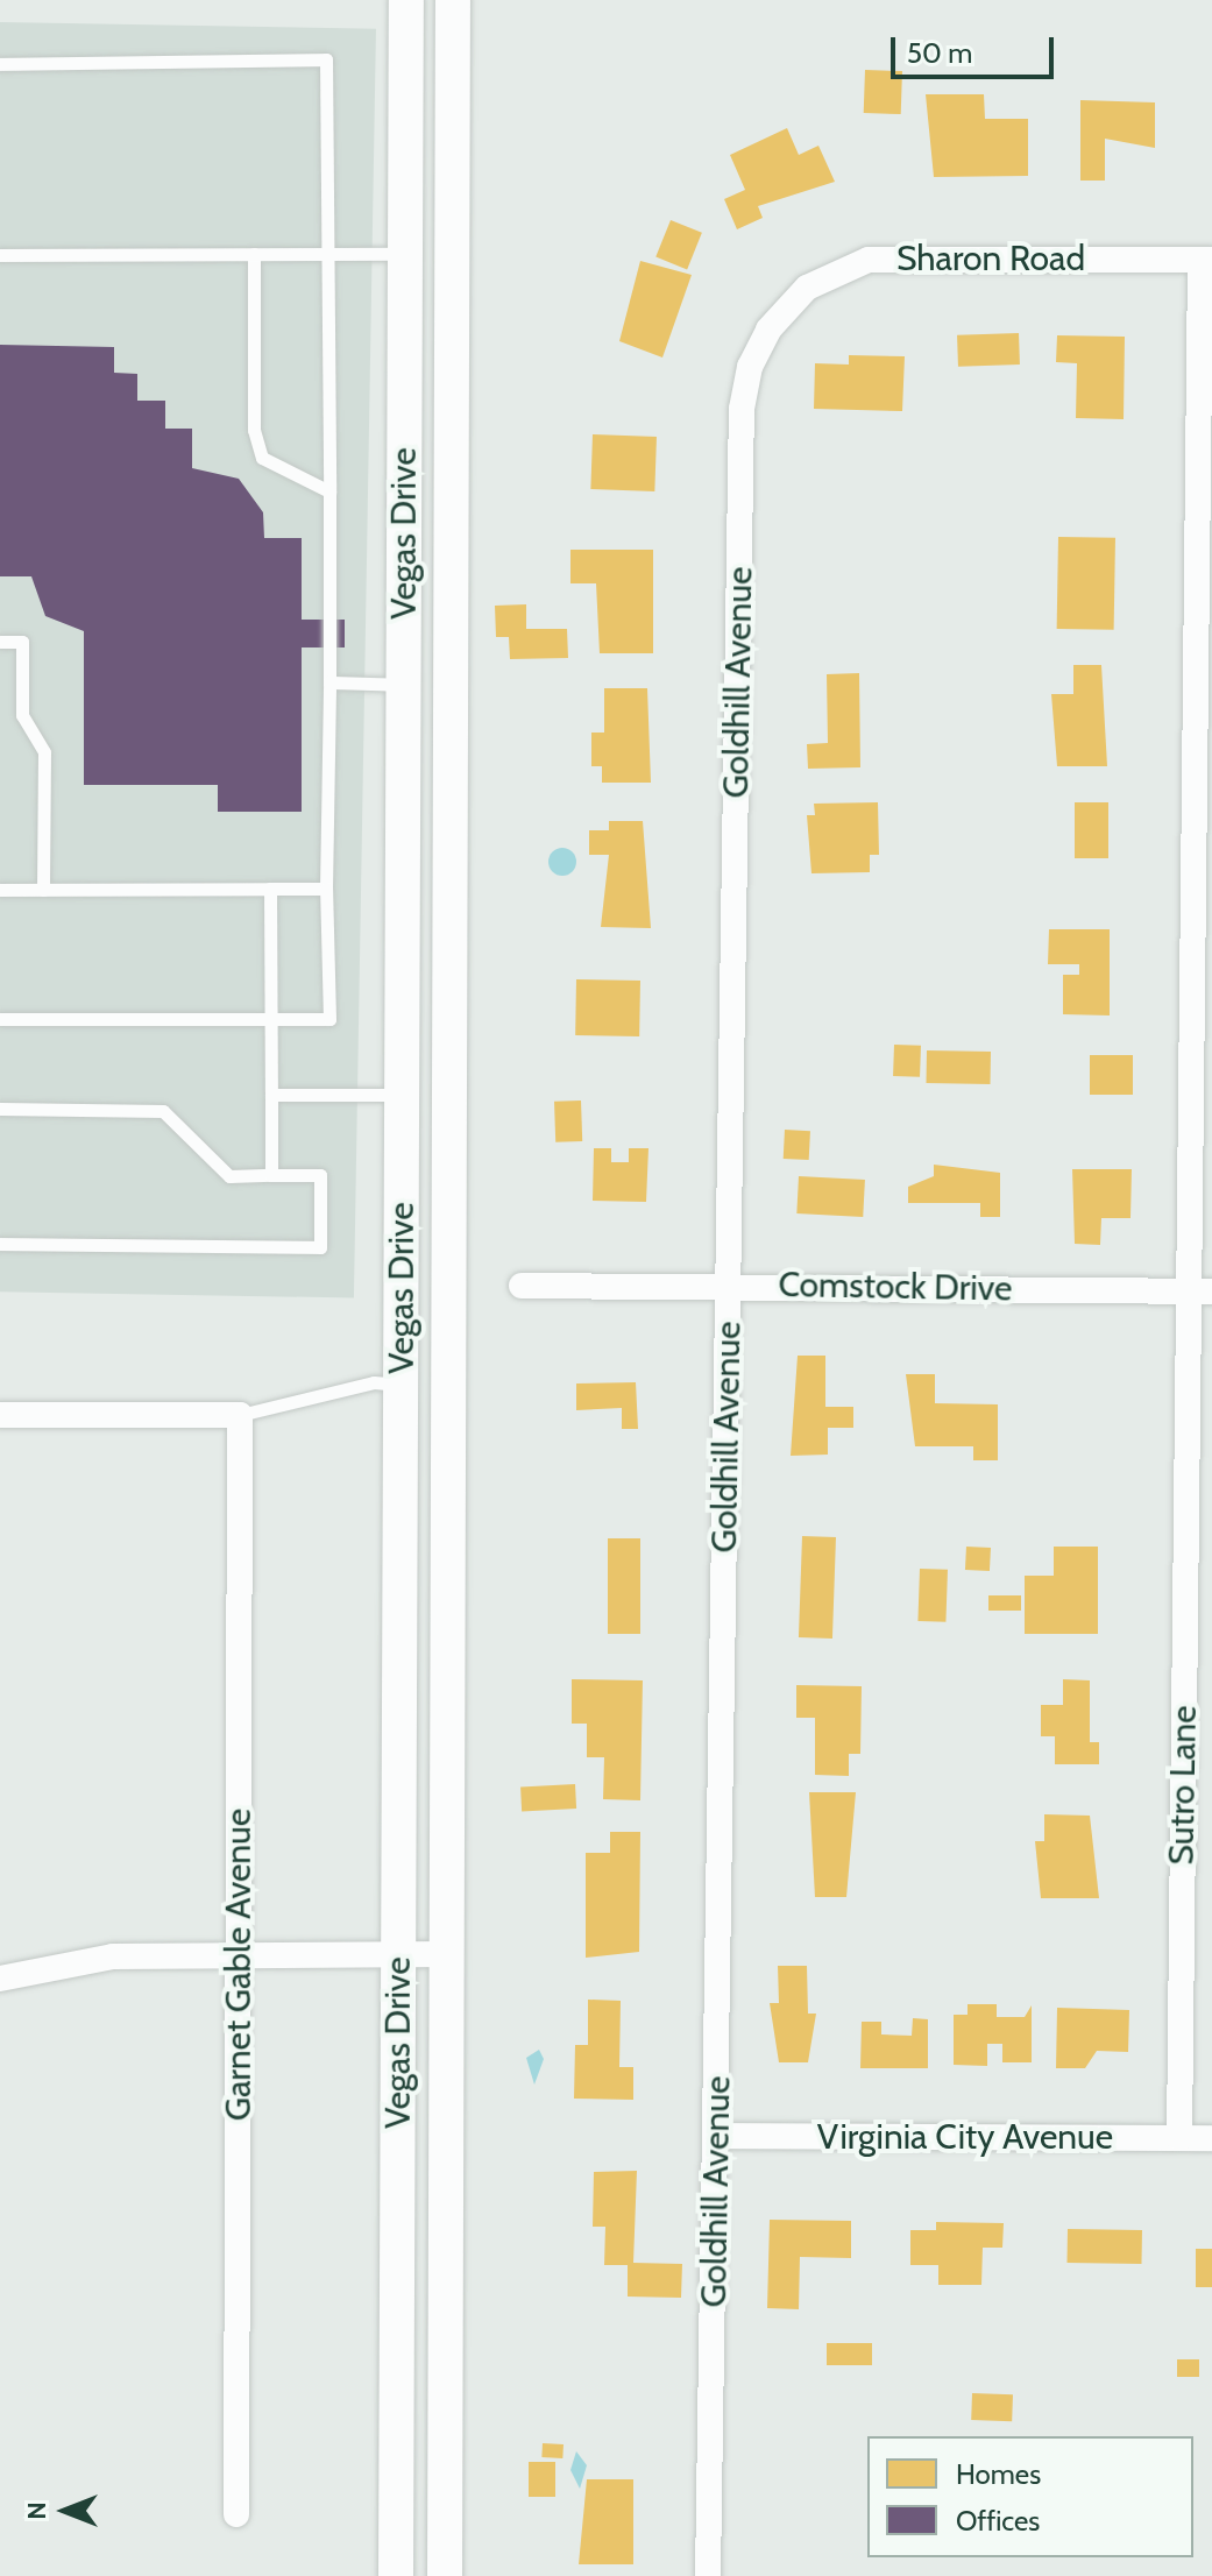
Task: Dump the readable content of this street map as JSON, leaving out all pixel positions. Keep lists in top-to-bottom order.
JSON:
{
  "streets": {
    "main road": ["Vegas Drive"],
    "street": [
      "Sharon Road",
      "Goldhill Avenue",
      "Comstock Drive",
      "Sutro Lane",
      "Garnet Gable Avenue",
      "Virginia City Avenue"
    ]
  },
  "crossings": [
    ["Sharon Road", "Goldhill Avenue"],
    ["Sharon Road", "Sutro Lane"],
    ["Goldhill Avenue", "Comstock Drive"],
    ["Goldhill Avenue", "Virginia City Avenue"],
    ["Comstock Drive", "Sutro Lane"],
    ["Sutro Lane", "Virginia City Avenue"]
  ],
  "legend": ["Homes", "Offices"],
  "scale_bar": "50 m",
  "north": "left"
}
